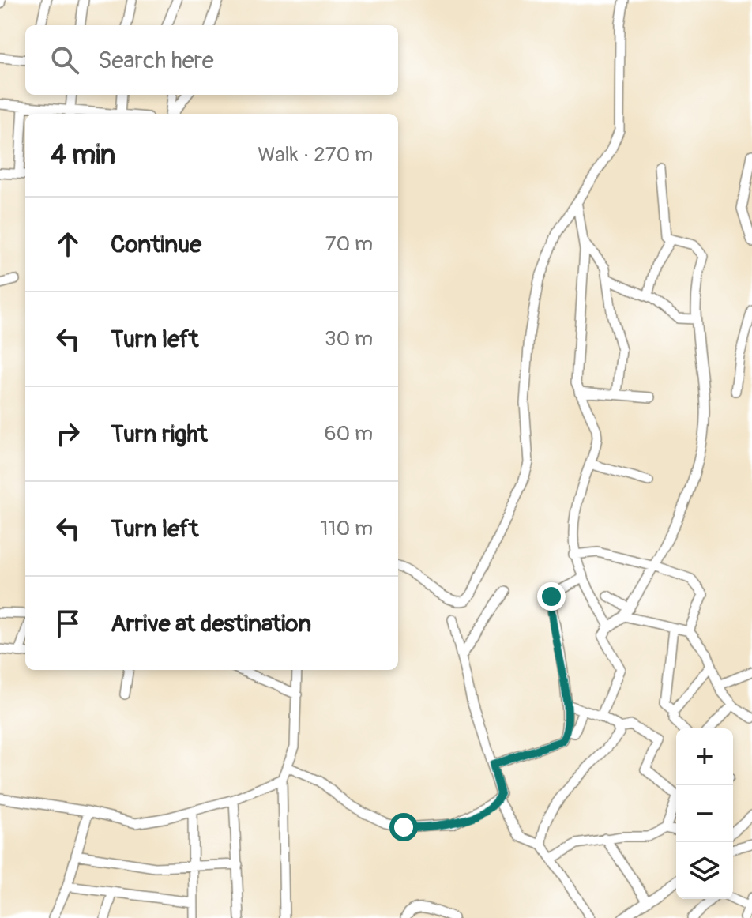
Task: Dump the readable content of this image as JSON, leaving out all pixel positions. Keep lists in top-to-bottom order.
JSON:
{
  "page": {
    "search": "Search here",
    "heading": ["4 min", "Walk · 270 m"],
    "list": [
      ["Continue", "70 m"],
      ["Turn left", "30 m"],
      ["Turn right", "60 m"],
      ["Turn left", "110 m"],
      "Arrive at destination"
    ],
    "map_buttons": ["+", "−"]
  }
}
